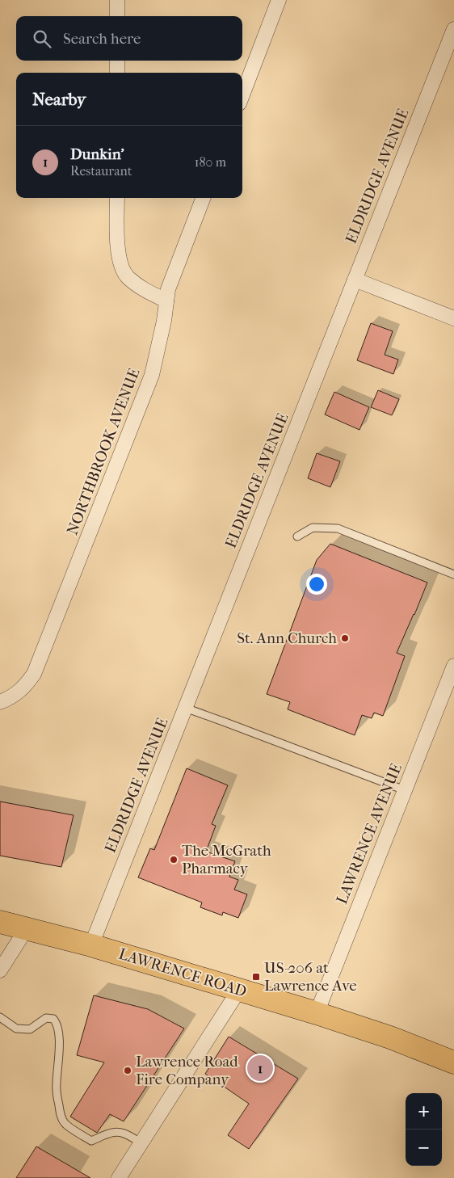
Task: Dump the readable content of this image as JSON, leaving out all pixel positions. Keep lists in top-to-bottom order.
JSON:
{
  "streets": {
    "main road": ["LAWRENCE ROAD"],
    "street": ["ELDRIDGE AVENUE", "NORTHBROOK AVENUE", "LAWRENCE AVENUE"]
  },
  "crossings": [
    ["ELDRIDGE AVENUE", "LAWRENCE ROAD"],
    ["LAWRENCE AVENUE", "LAWRENCE ROAD"]
  ],
  "places": {
    "other": ["St. Ann Church", "The McGrath Pharmacy", "Lawrence Road Fire Company"],
    "transit": ["US-206 at Lawrence Ave"]
  },
  "page": {
    "search": "Search here",
    "heading": "Nearby",
    "list": [
      {
        "mark": "1",
        "name": "Dunkin'",
        "note": "Restaurant",
        "value": "180 m"
      }
    ],
    "pins": "1",
    "map_buttons": ["+", "−"]
  }
}
